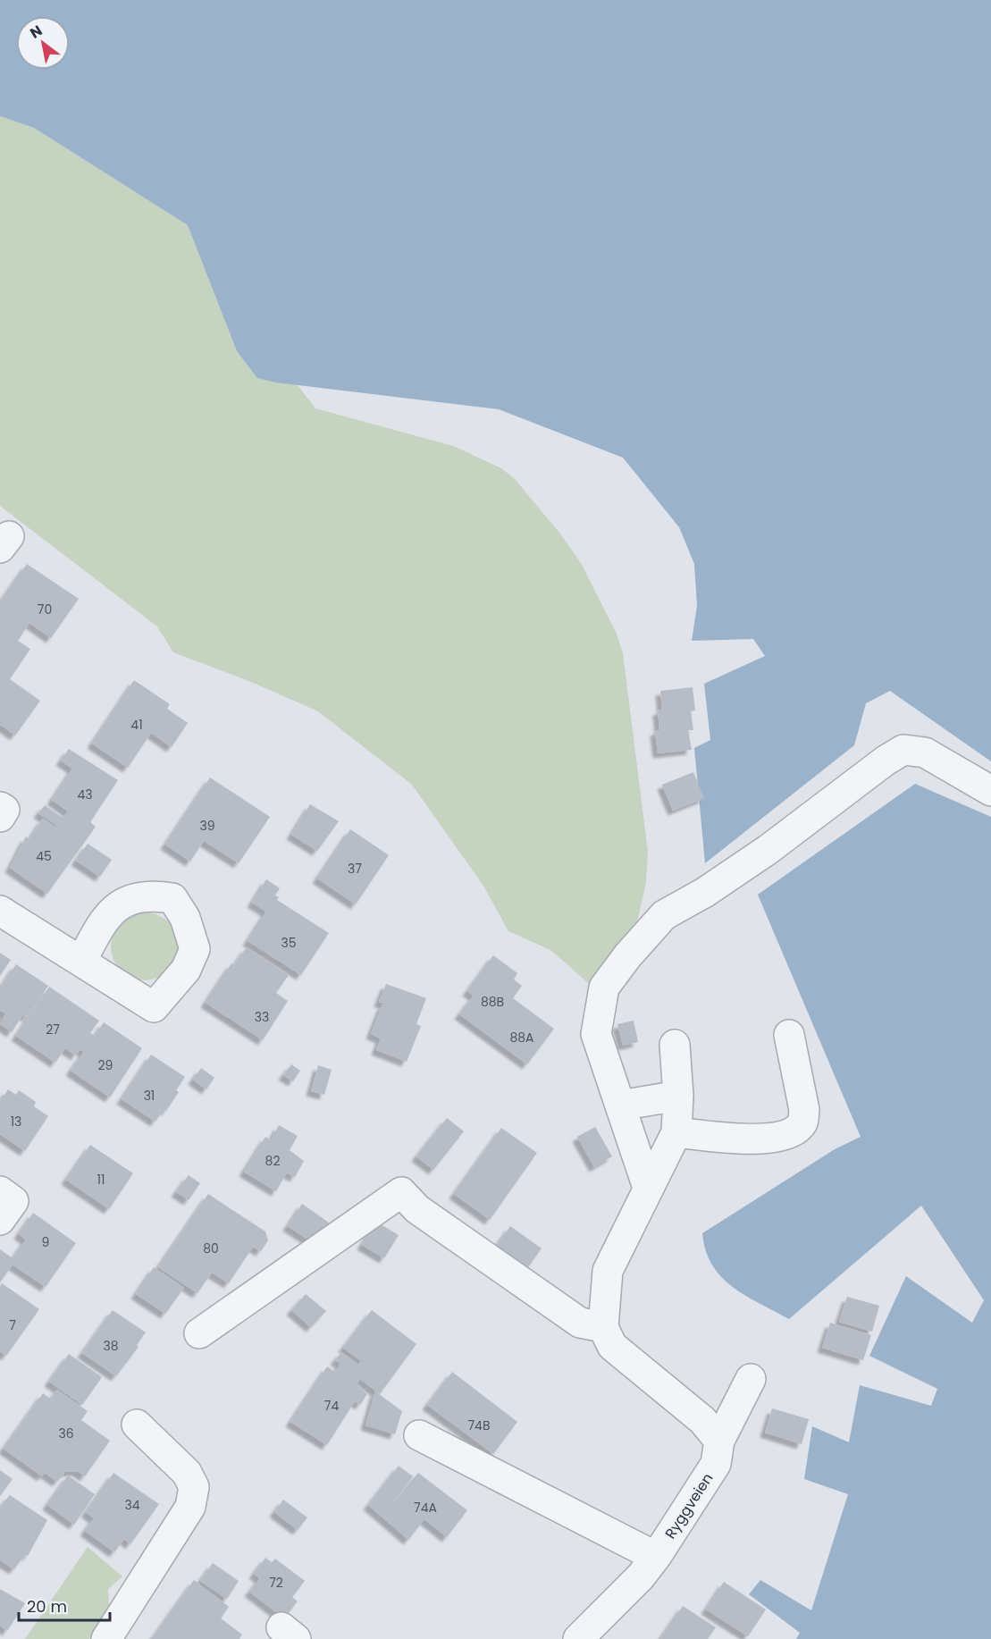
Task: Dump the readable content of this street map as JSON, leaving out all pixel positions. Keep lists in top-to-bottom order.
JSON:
{
  "streets": {
    "street": ["Ryggveien"]
  },
  "house_numbers": [
    "70",
    "41",
    "43",
    "39",
    "45",
    "37",
    "35",
    "88B",
    "33",
    "27",
    "88A",
    "29",
    "31",
    "13",
    "82",
    "11",
    "9",
    "80",
    "7",
    "38",
    "74",
    "74B",
    "36",
    "34",
    "74A",
    "72"
  ],
  "scale_bar": "20 m",
  "north": "top left"
}
